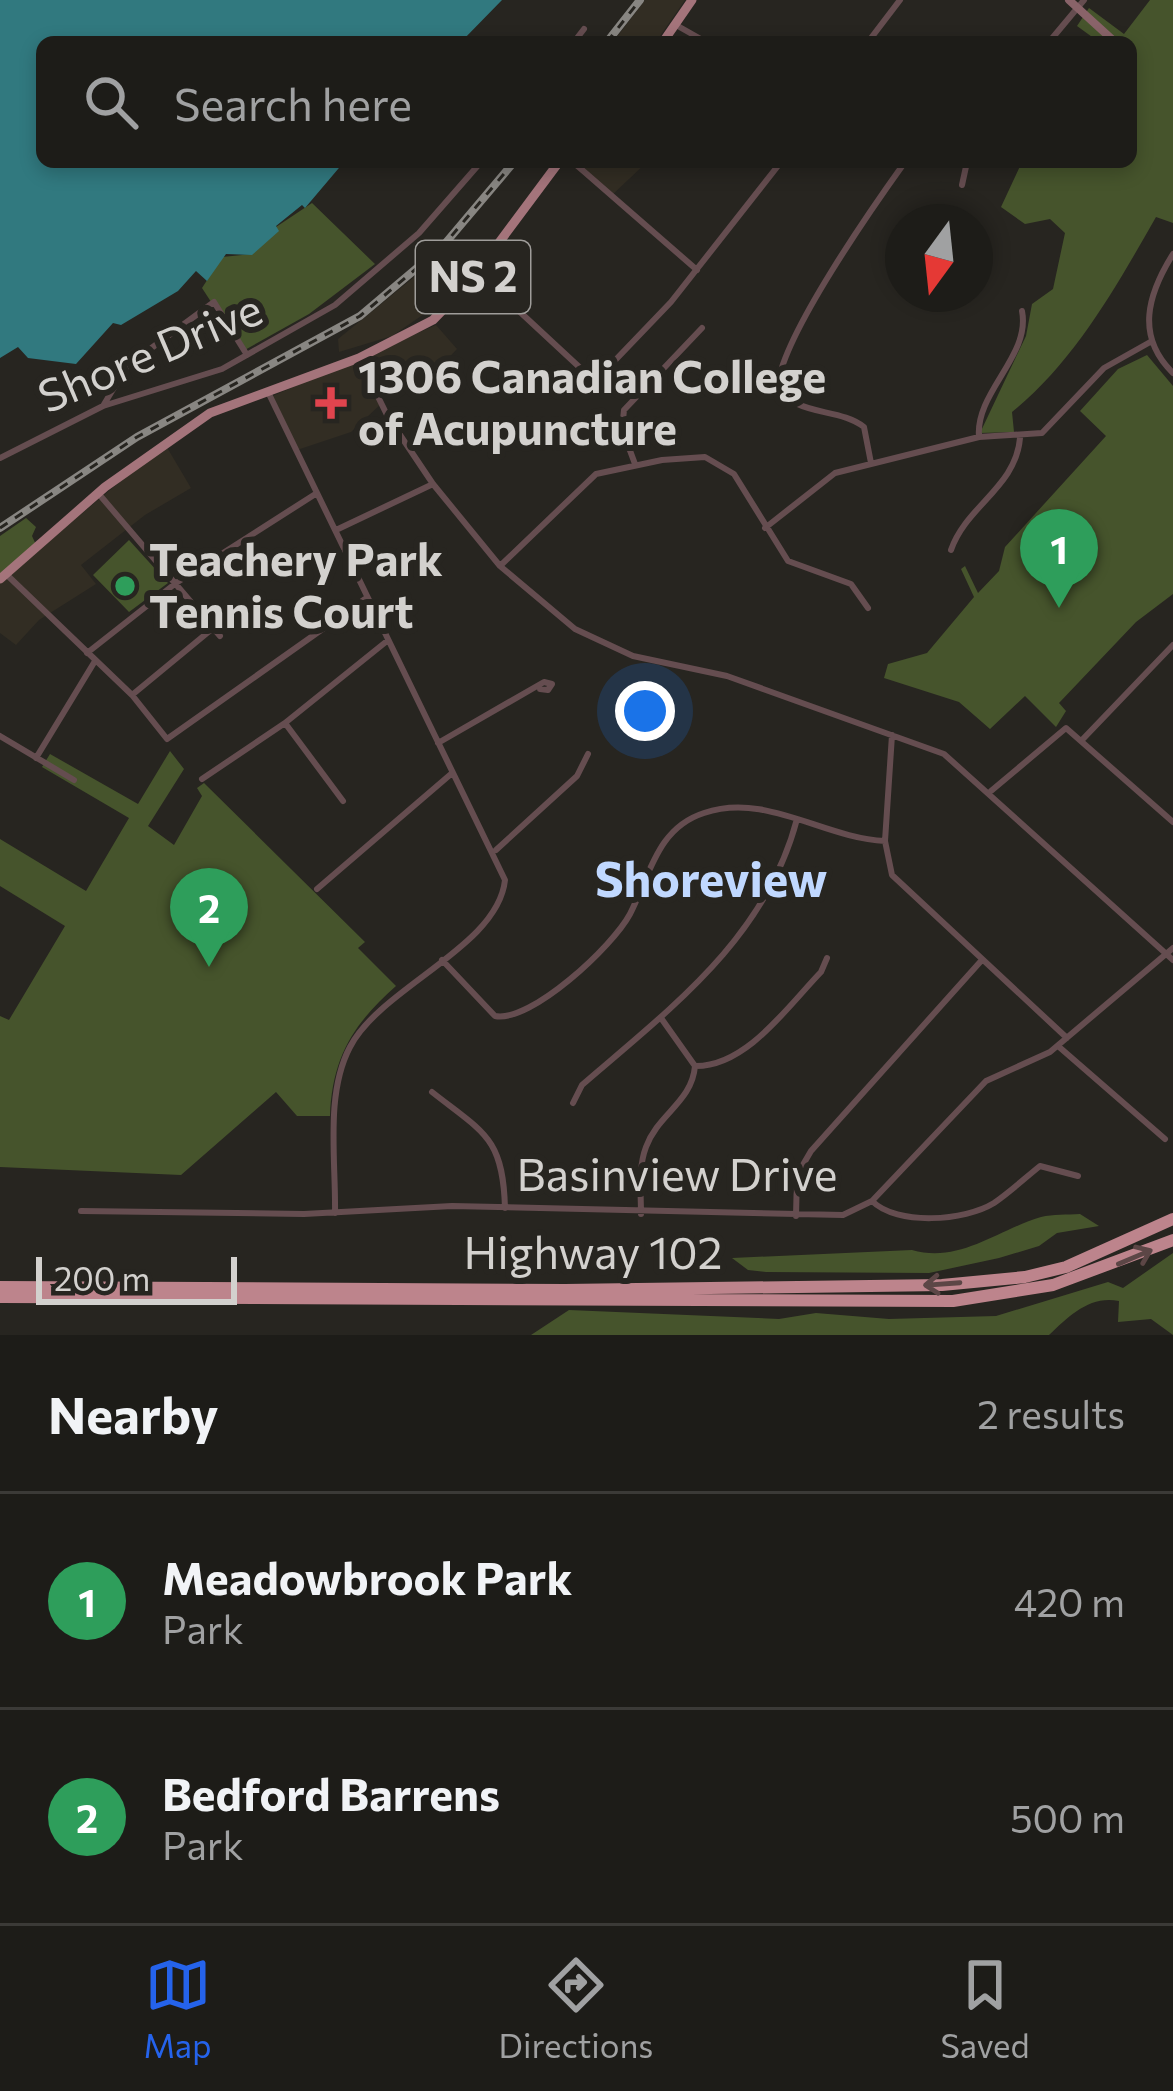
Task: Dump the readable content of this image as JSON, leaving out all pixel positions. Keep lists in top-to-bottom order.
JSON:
{
  "streets": {
    "highway": ["Highway 102"],
    "main road": ["NS 2"],
    "street": ["Shore Drive", "Basinview Drive"]
  },
  "districts": ["Shoreview"],
  "places": {
    "health": ["1306 Canadian College of Acupuncture"],
    "other": ["Teachery Park Tennis Court"]
  },
  "scale_bar": "200 m",
  "north": "bottom",
  "page": {
    "search": "Search here",
    "pins": ["1", "2"],
    "scale": "200 m",
    "heading": ["Nearby", "2 results"],
    "list": [
      {
        "mark": "1",
        "name": "Meadowbrook Park",
        "note": "Park",
        "value": "420 m"
      },
      {
        "mark": "2",
        "name": "Bedford Barrens",
        "note": "Park",
        "value": "500 m"
      }
    ],
    "nav": ["Map", "Directions", "Saved"]
  }
}
